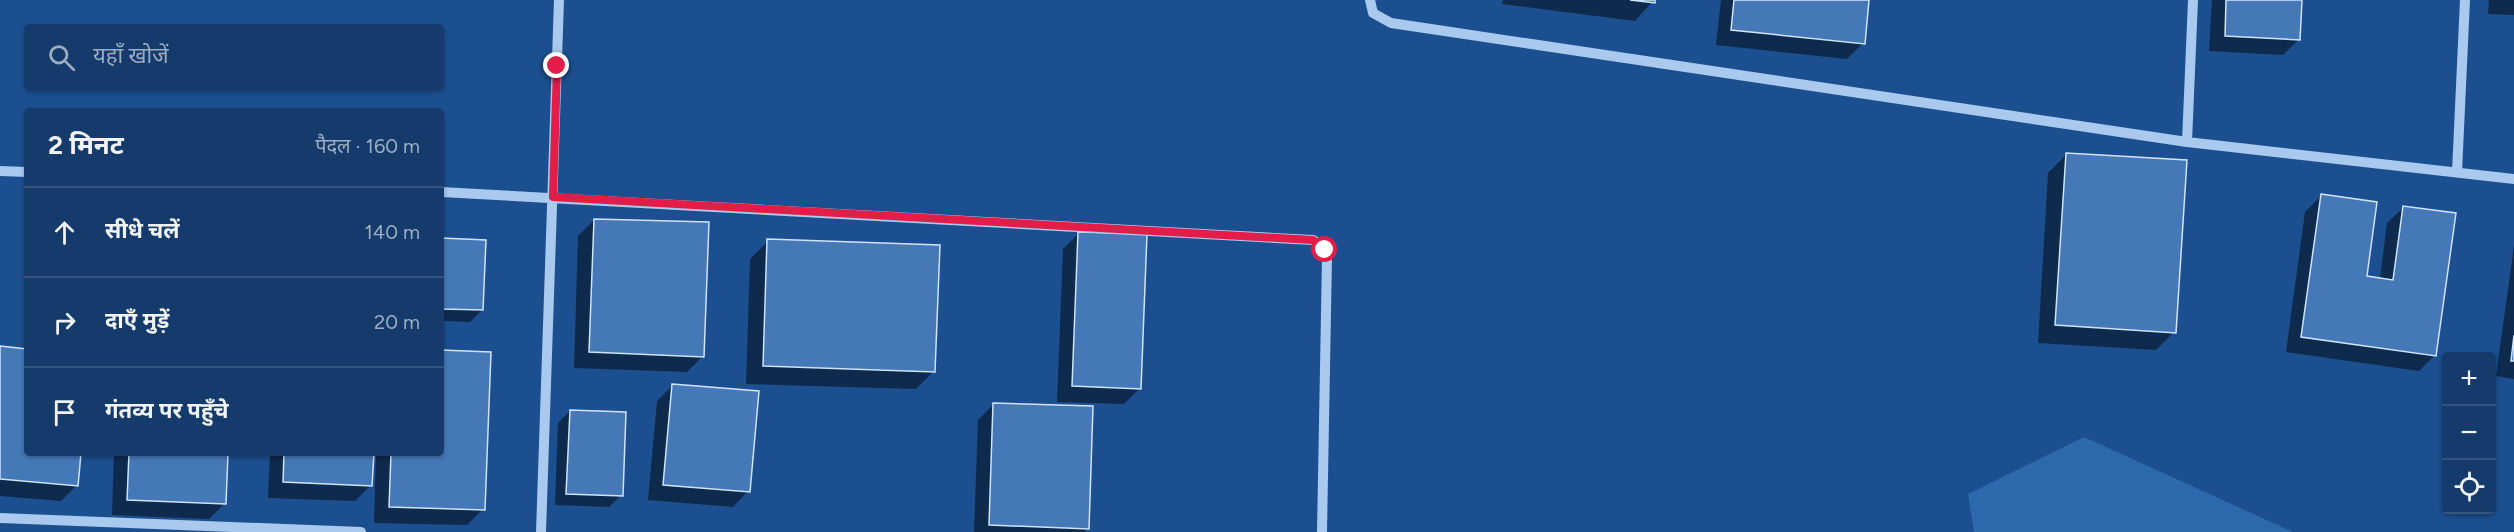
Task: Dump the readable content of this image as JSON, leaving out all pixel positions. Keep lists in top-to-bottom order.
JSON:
{
  "page": {
    "search": "यहाँ खोजें",
    "heading": ["2 मिनट", "पैदल · 160 m"],
    "list": [
      ["सीधे चलें", "140 m"],
      ["दाएँ मुड़ें", "20 m"],
      "गंतव्य पर पहुँचे"
    ],
    "map_buttons": ["+", "−"]
  }
}
